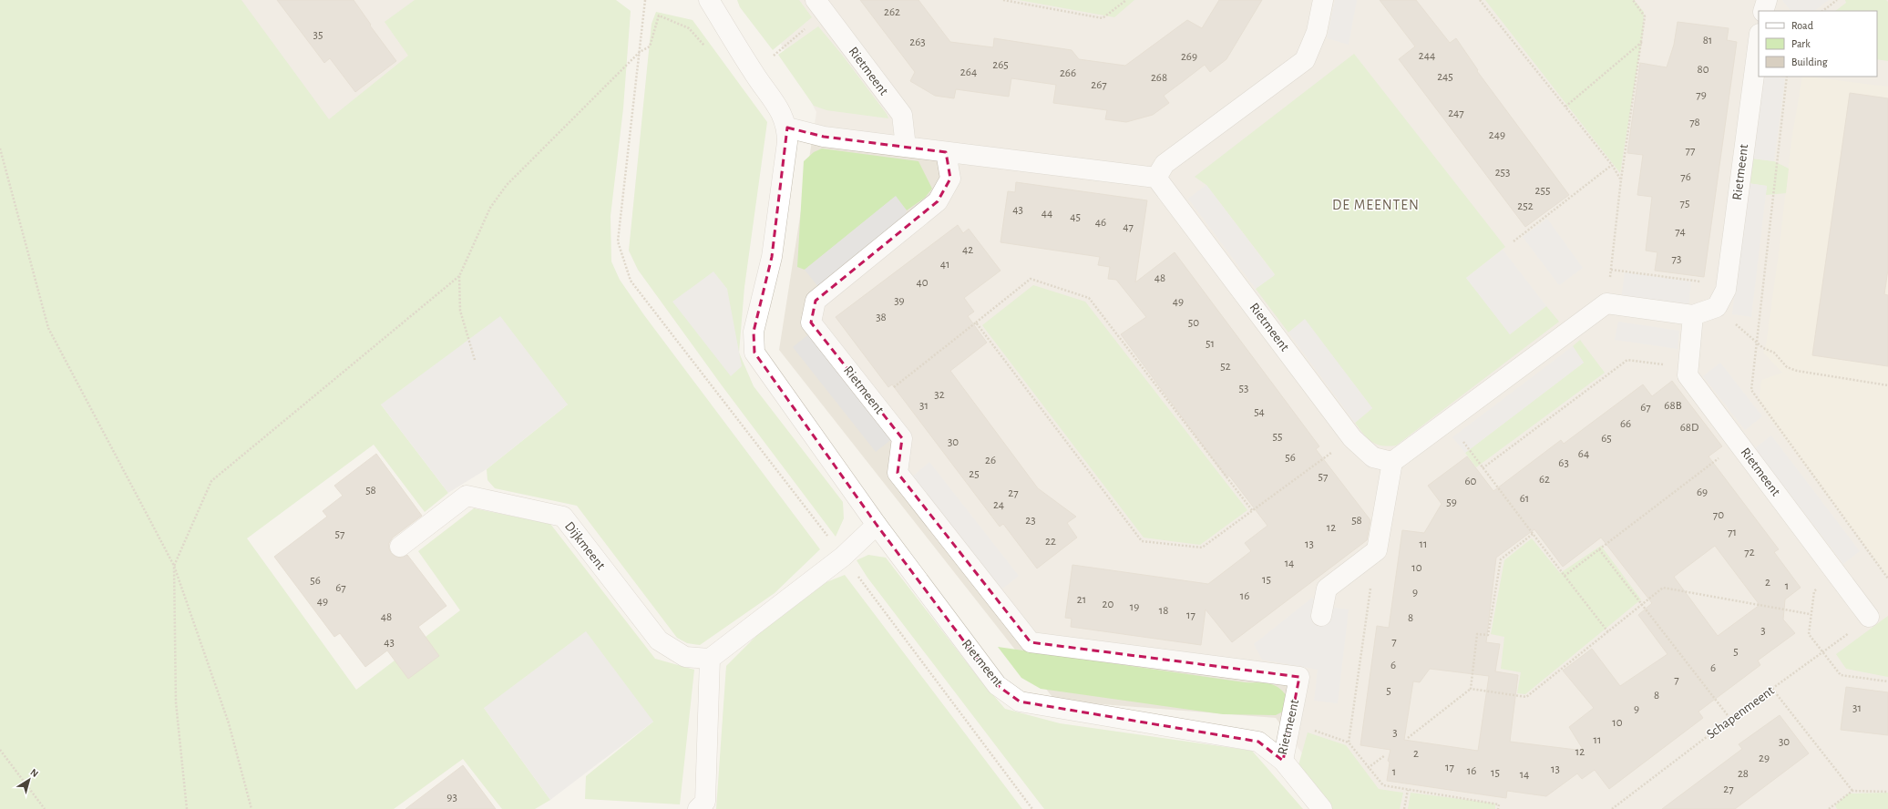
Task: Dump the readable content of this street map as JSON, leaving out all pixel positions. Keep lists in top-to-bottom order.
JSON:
{
  "streets": {
    "street": ["Rietmeent", "Dijkmeent"],
    "path": ["Schapenmeent"]
  },
  "crossings": [
    ["Rietmeent", "Schapenmeent"]
  ],
  "districts": ["DE MEENTEN"],
  "house_numbers": [
    "262",
    "35",
    "81",
    "263",
    "244",
    "269",
    "265",
    "80",
    "264",
    "266",
    "245",
    "268",
    "267",
    "79",
    "247",
    "78",
    "249",
    "77",
    "253",
    "76",
    "255",
    "75",
    "252",
    "43",
    "44",
    "45",
    "46",
    "47",
    "74",
    "42",
    "73",
    "41",
    "48",
    "40",
    "39",
    "49",
    "38",
    "50",
    "51",
    "52",
    "53",
    "32",
    "31",
    "68B",
    "67",
    "54",
    "66",
    "68D",
    "55",
    "65",
    "30",
    "64",
    "56",
    "26",
    "63",
    "25",
    "57",
    "62",
    "60",
    "58",
    "69",
    "27",
    "61",
    "59",
    "24",
    "70",
    "23",
    "58",
    "12",
    "71",
    "57",
    "22",
    "13",
    "11",
    "72",
    "14",
    "10",
    "15",
    "56",
    "2",
    "1",
    "67",
    "9",
    "16",
    "21",
    "49",
    "20",
    "19",
    "18",
    "17",
    "48",
    "8",
    "3",
    "7",
    "43",
    "5",
    "6",
    "6",
    "7",
    "5",
    "8",
    "31",
    "9",
    "10",
    "3",
    "11",
    "30",
    "12",
    "2",
    "29",
    "17",
    "13",
    "16",
    "1",
    "15",
    "28",
    "14",
    "27",
    "93"
  ],
  "legend": ["Road", "Park", "Building"],
  "north": "top right"
}
